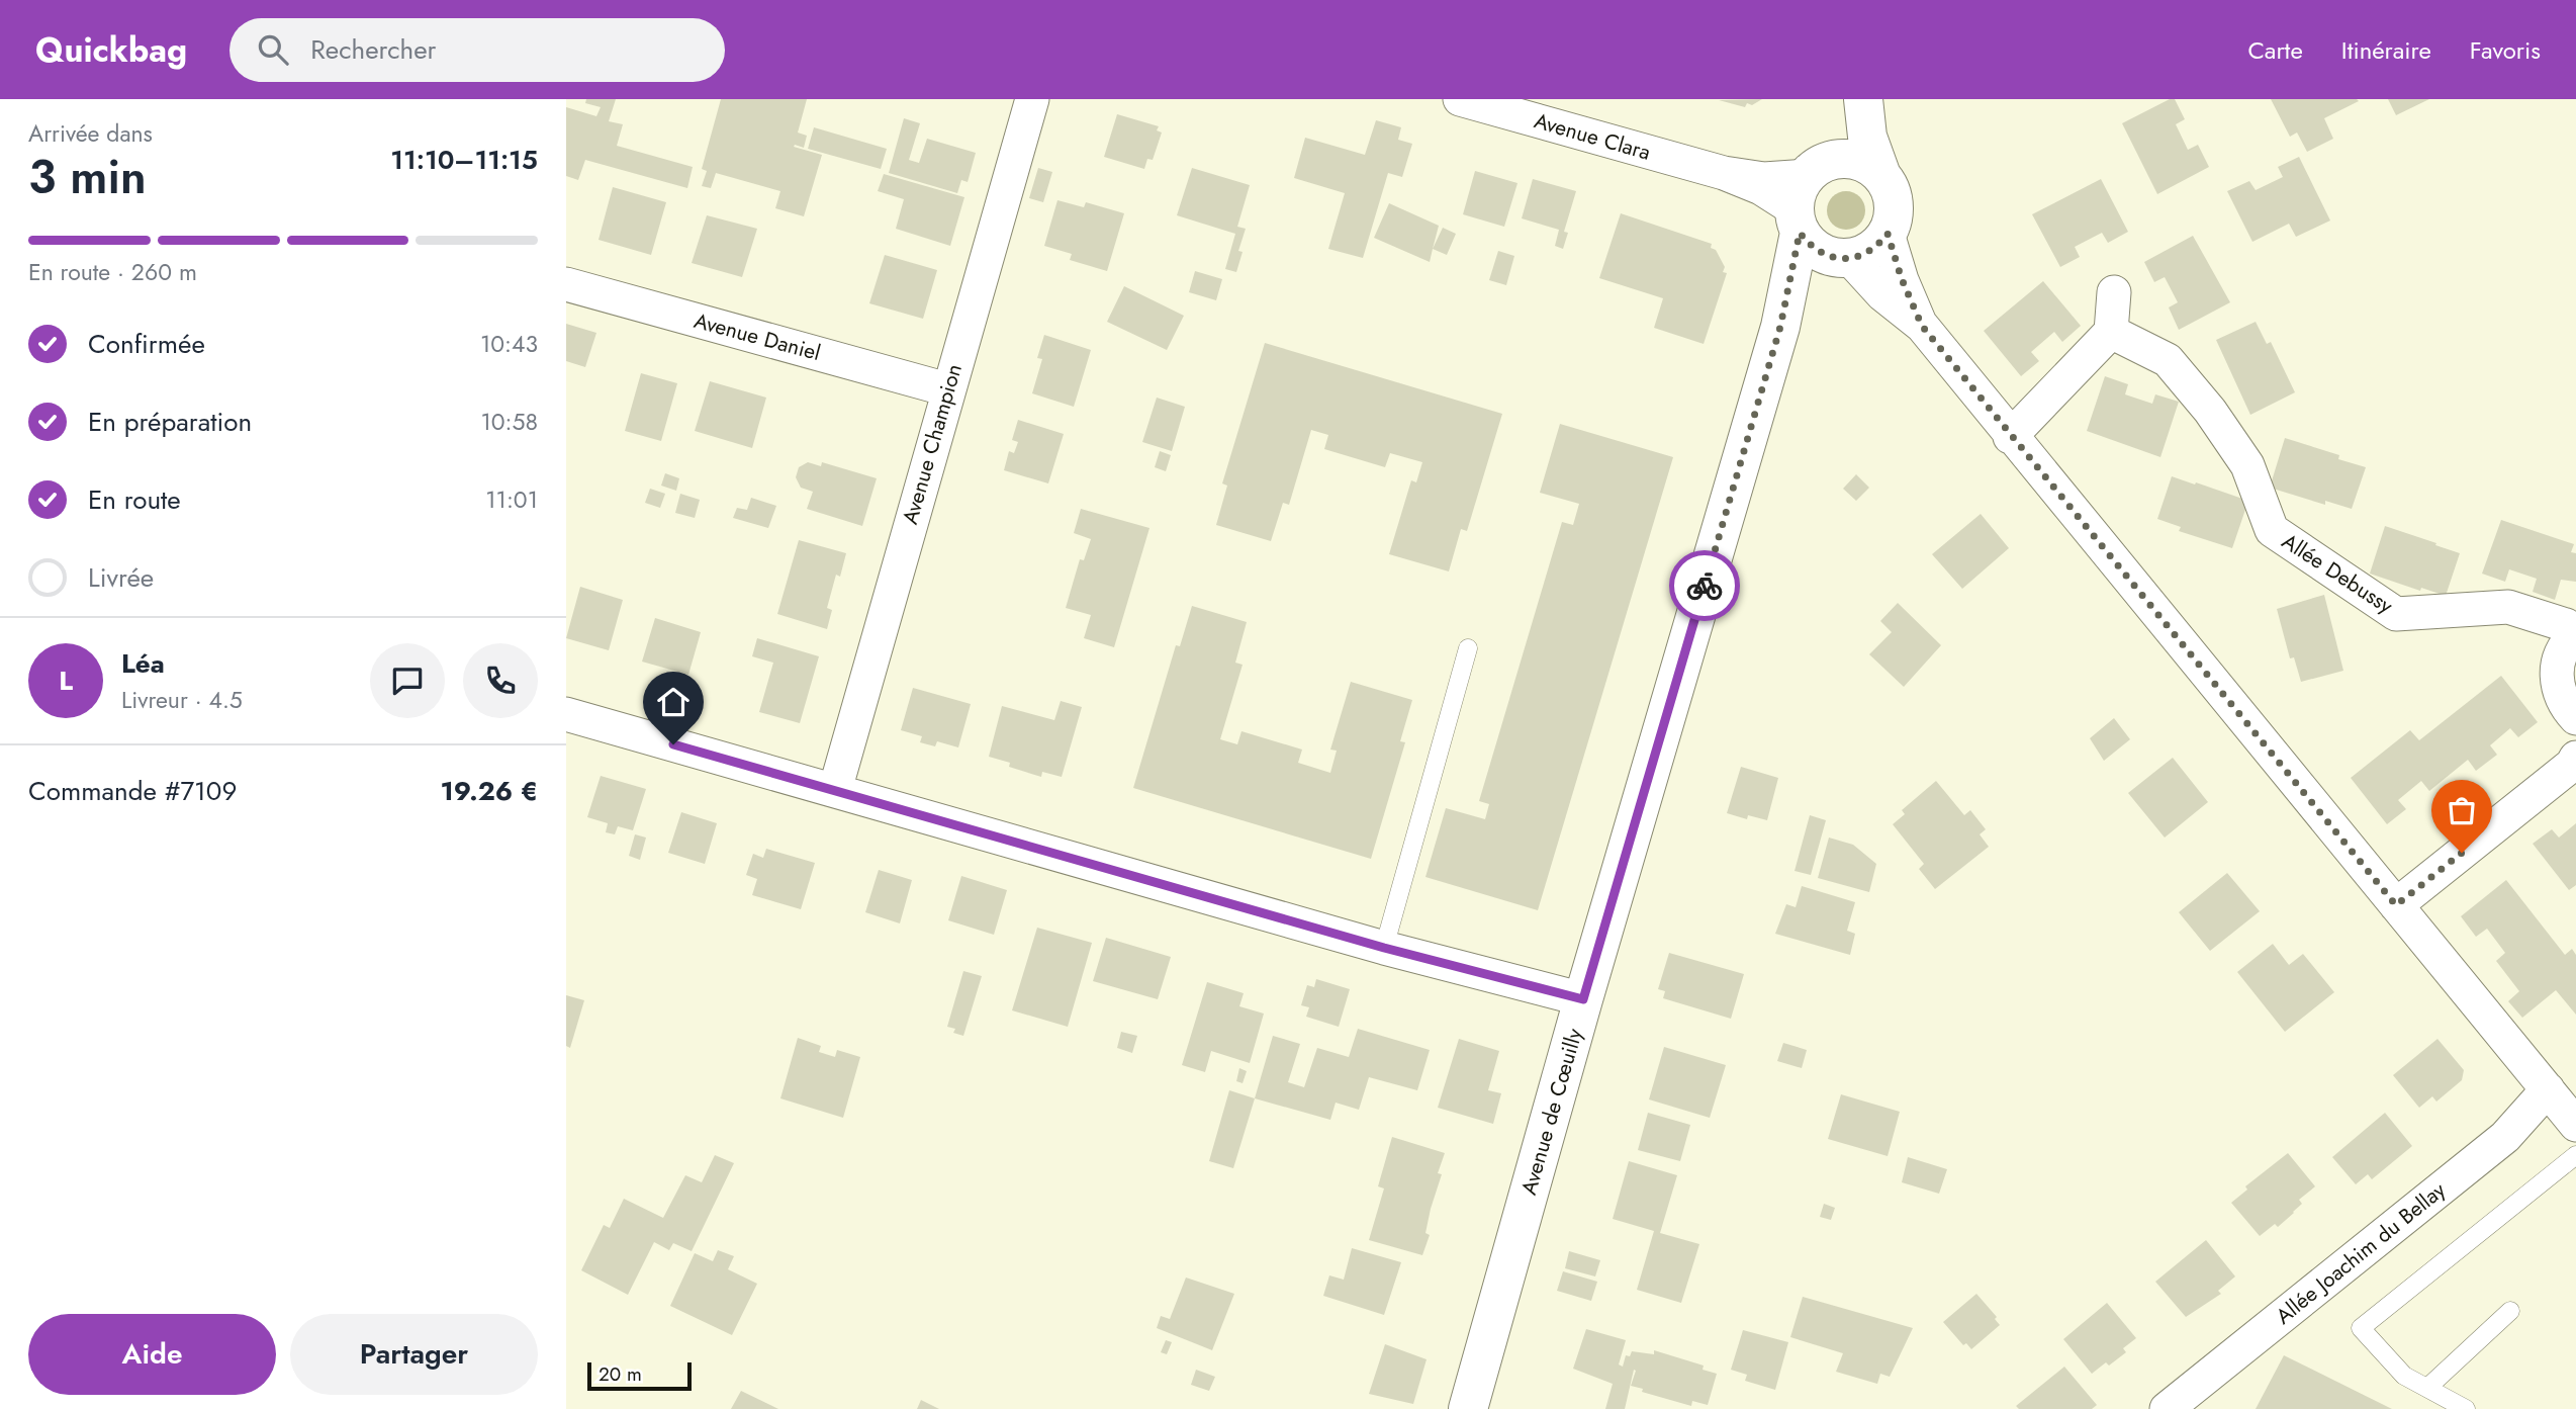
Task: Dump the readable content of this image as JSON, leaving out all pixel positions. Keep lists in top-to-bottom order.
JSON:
{
  "streets": {
    "street": [
      "Avenue Clara",
      "Avenue Daniel",
      "Avenue Champion",
      "Allée Debussy",
      "Avenue de Cœuilly",
      "Allée Joachim du Bellay"
    ]
  },
  "crossings": [
    ["Avenue Clara", "Avenue de Cœuilly"],
    ["Avenue Daniel", "Avenue Champion"]
  ],
  "scale_bar": "20 m",
  "page": {
    "header": "Quickbag",
    "search": "Rechercher",
    "nav": ["Carte", "Itinéraire", "Favoris"],
    "heading": ["3 min", "Arrivée dans", "11:10–11:15"],
    "panel": [
      "Léa",
      "Livreur · 4.5",
      "Commande #7109",
      "19.26 €"
    ],
    "bar": "En route · 260 m",
    "list": [
      ["Confirmée", "10:43"],
      ["En préparation", "10:58"],
      ["En route", "11:01"],
      "Livrée"
    ],
    "round": "L",
    "buttons": ["Aide", "Partager"],
    "scale": "20 m"
  }
}
